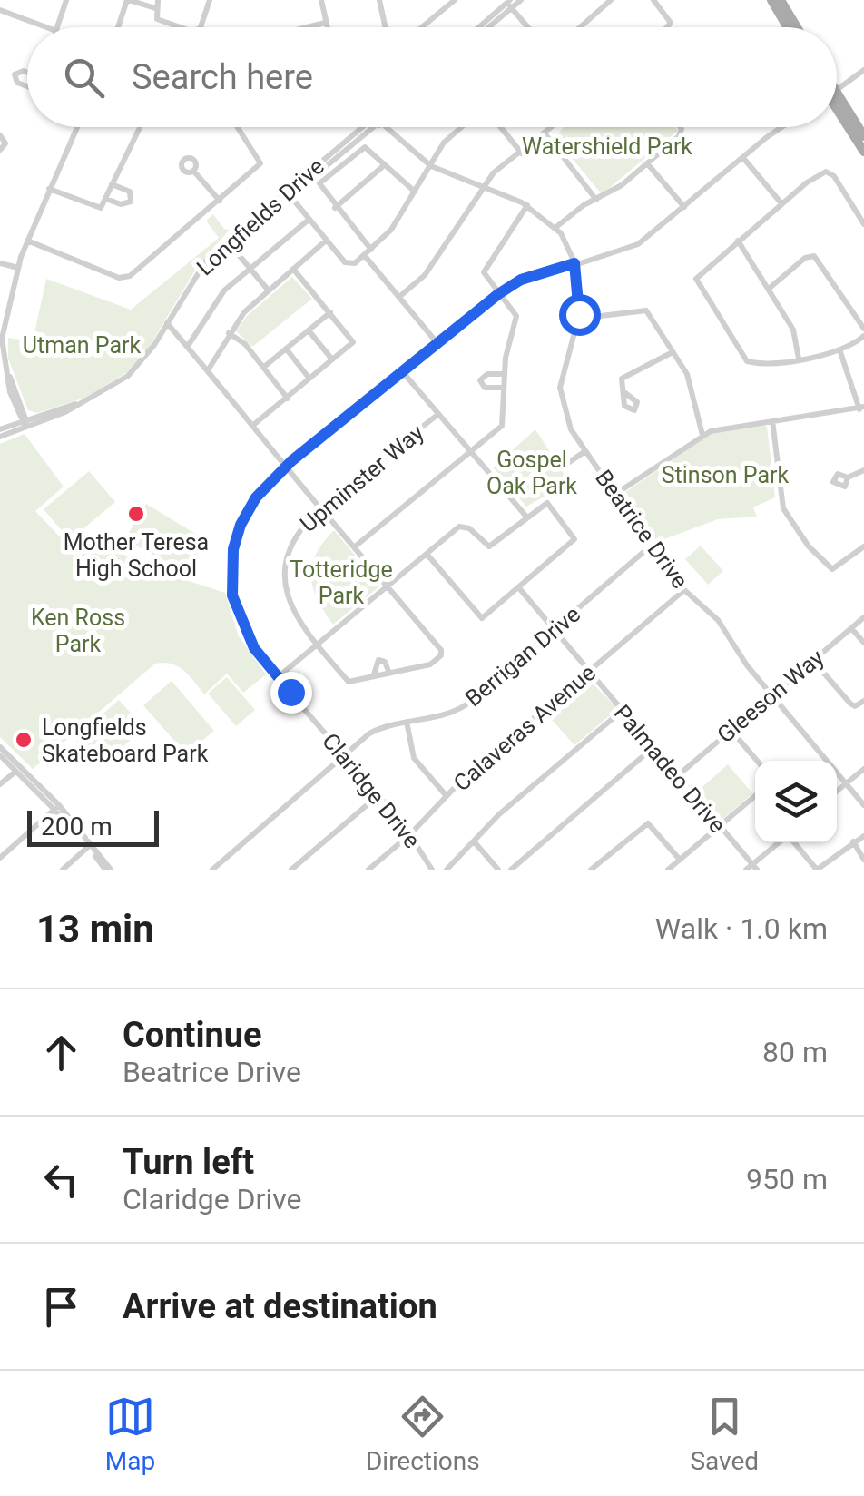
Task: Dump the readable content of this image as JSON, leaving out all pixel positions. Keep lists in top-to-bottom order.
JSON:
{
  "streets": {
    "street": [
      "Longfields Drive",
      "Upminster Way",
      "Beatrice Drive",
      "Berrigan Drive",
      "Gleeson Way",
      "Calaveras Avenue",
      "Palmadeo Drive",
      "Claridge Drive"
    ]
  },
  "crossings": [
    ["Beatrice Drive", "Berrigan Drive"],
    ["Beatrice Drive", "Gleeson Way"],
    ["Beatrice Drive", "Calaveras Avenue"],
    ["Beatrice Drive", "Claridge Drive"],
    ["Berrigan Drive", "Palmadeo Drive"],
    ["Berrigan Drive", "Claridge Drive"],
    ["Gleeson Way", "Palmadeo Drive"],
    ["Calaveras Avenue", "Palmadeo Drive"],
    ["Calaveras Avenue", "Claridge Drive"]
  ],
  "parks": [
    "Watershield Park",
    "Utman Park",
    "Gospel Oak Park",
    "Stinson Park",
    "Totteridge Park",
    "Ken Ross Park"
  ],
  "places": ["Mother Teresa High School", "Longfields Skateboard Park"],
  "scale_bar": "200 m",
  "page": {
    "search": "Search here",
    "scale": "200 m",
    "heading": ["13 min", "Walk · 1.0 km"],
    "list": [
      ["Continue", "Beatrice Drive", "80 m"],
      ["Turn left", "Claridge Drive", "950 m"],
      "Arrive at destination"
    ],
    "nav": ["Map", "Directions", "Saved"]
  }
}
